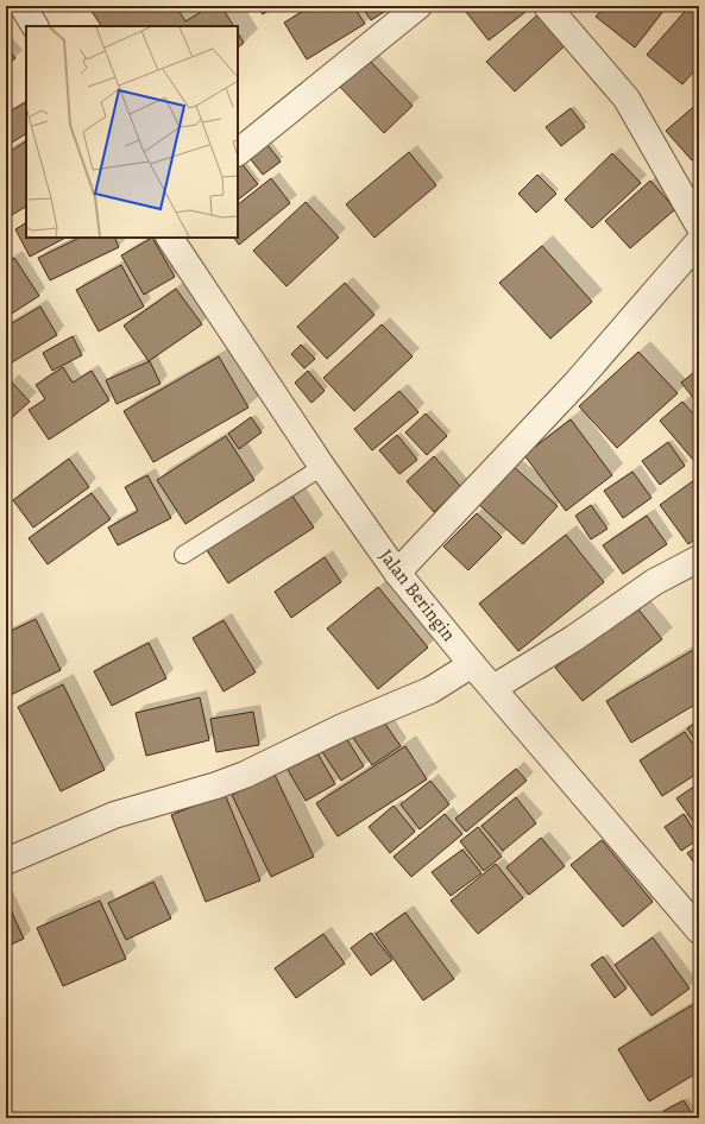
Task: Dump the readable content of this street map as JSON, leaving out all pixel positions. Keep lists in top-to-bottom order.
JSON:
{
  "streets": {
    "street": ["Jalan Beringin"]
  }
}
